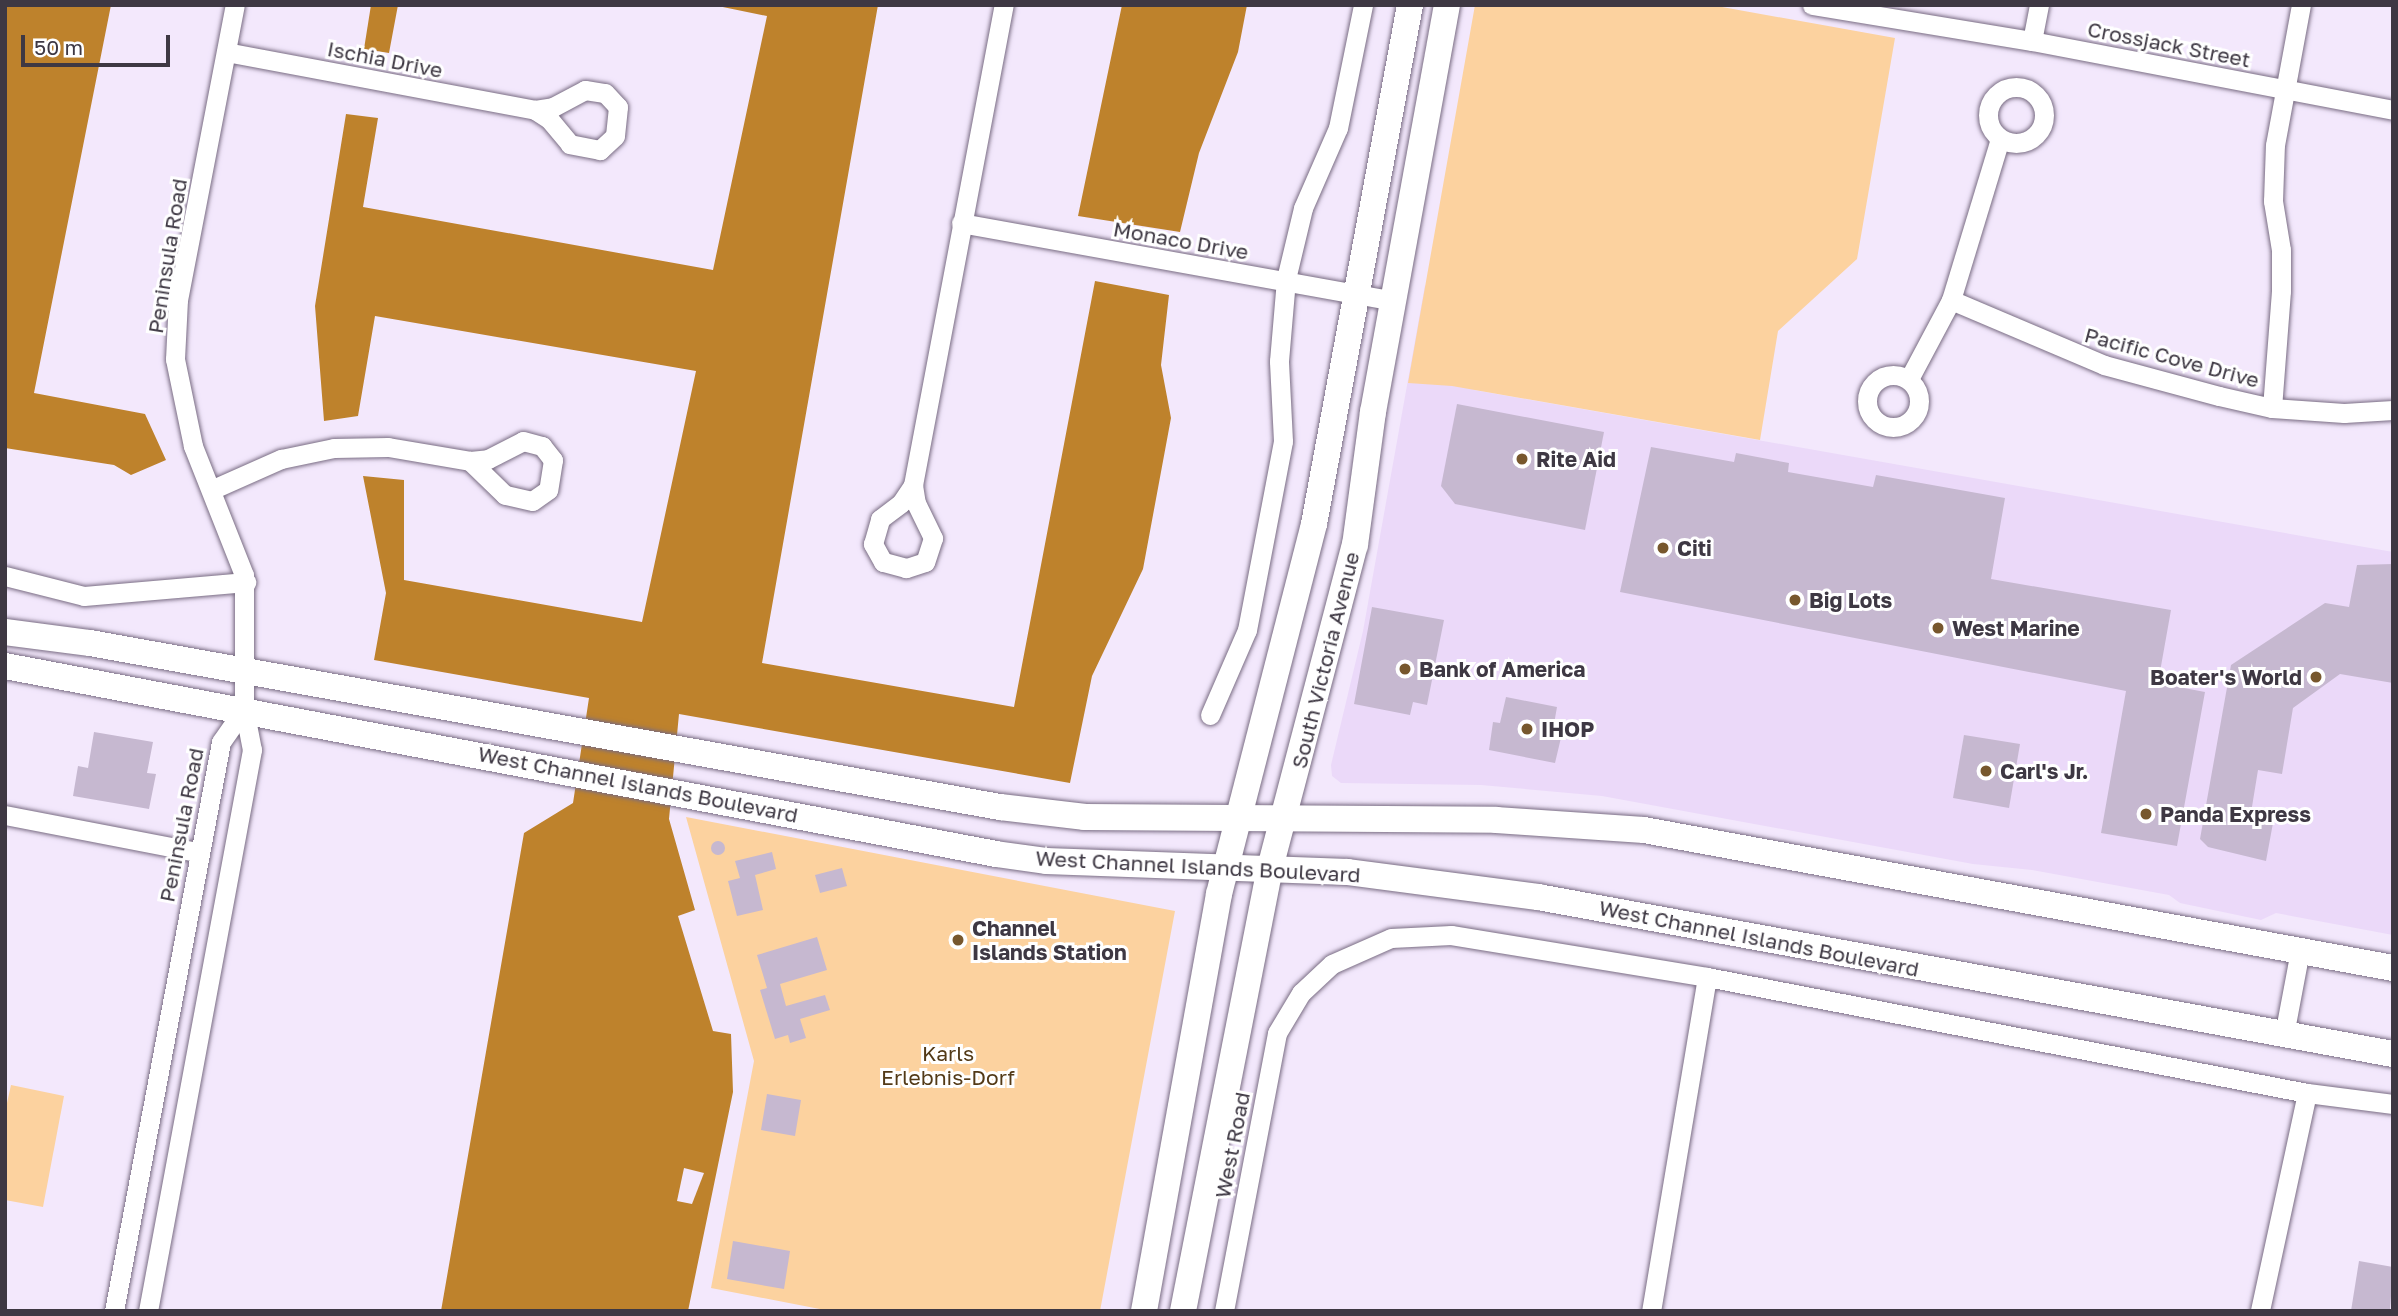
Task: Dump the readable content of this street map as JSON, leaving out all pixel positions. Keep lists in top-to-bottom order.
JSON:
{
  "streets": {
    "main road": ["South Victoria Avenue", "West Channel Islands Boulevard"],
    "street": [
      "Crossjack Street",
      "Ischia Drive",
      "Monaco Drive",
      "Peninsula Road",
      "Pacific Cove Drive",
      "West Road"
    ]
  },
  "crossings": [
    ["Ischia Drive", "Peninsula Road"],
    ["Monaco Drive", "South Victoria Avenue"],
    ["Peninsula Road", "West Channel Islands Boulevard"],
    ["South Victoria Avenue", "West Channel Islands Boulevard"]
  ],
  "parks": ["Karls Erlebnis-Dorf"],
  "places": [
    "Rite Aid",
    "Citi",
    "Big Lots",
    "West Marine",
    "Bank of America",
    "Boater's World",
    "IHOP",
    "Carl's Jr.",
    "Panda Express",
    "Channel Islands Station"
  ],
  "scale_bar": "50 m"
}
